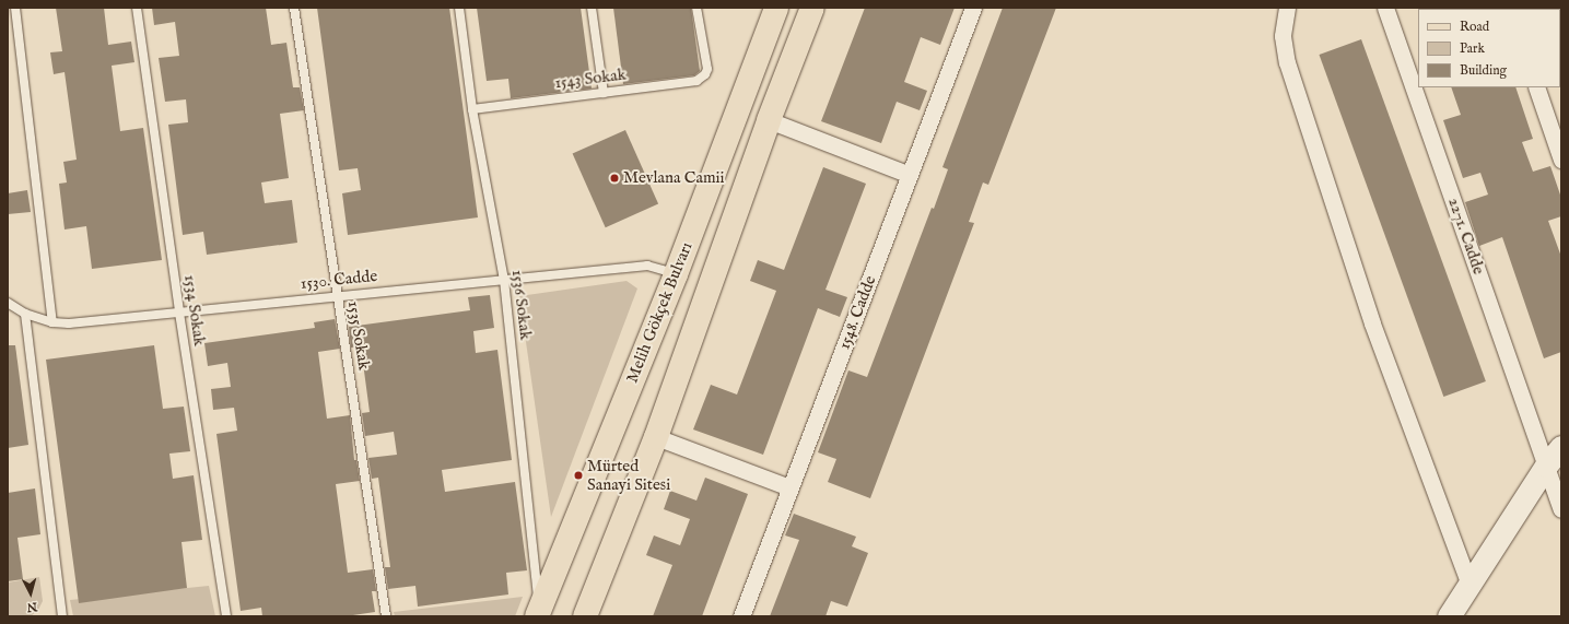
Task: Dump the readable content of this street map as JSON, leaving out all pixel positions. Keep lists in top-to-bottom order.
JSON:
{
  "streets": {
    "main road": ["Melih Gökçek Bulvarı"],
    "street": ["2271. Cadde", "1548. Cadde"],
    "lane": [
      "1543 Sokak",
      "1530. Cadde",
      "1536 Sokak",
      "1534 Sokak",
      "1535 Sokak"
    ]
  },
  "crossings": [
    ["1543 Sokak", "1536 Sokak"],
    ["1530. Cadde", "1536 Sokak"],
    ["1530. Cadde", "1534 Sokak"],
    ["1530. Cadde", "Melih Gökçek Bulvarı"],
    ["1530. Cadde", "1535 Sokak"],
    ["1536 Sokak", "Melih Gökçek Bulvarı"]
  ],
  "places": ["Mevlana Camii", "Mürted Sanayi Sitesi"],
  "legend": ["Road", "Park", "Building"],
  "north": "bottom"
}
